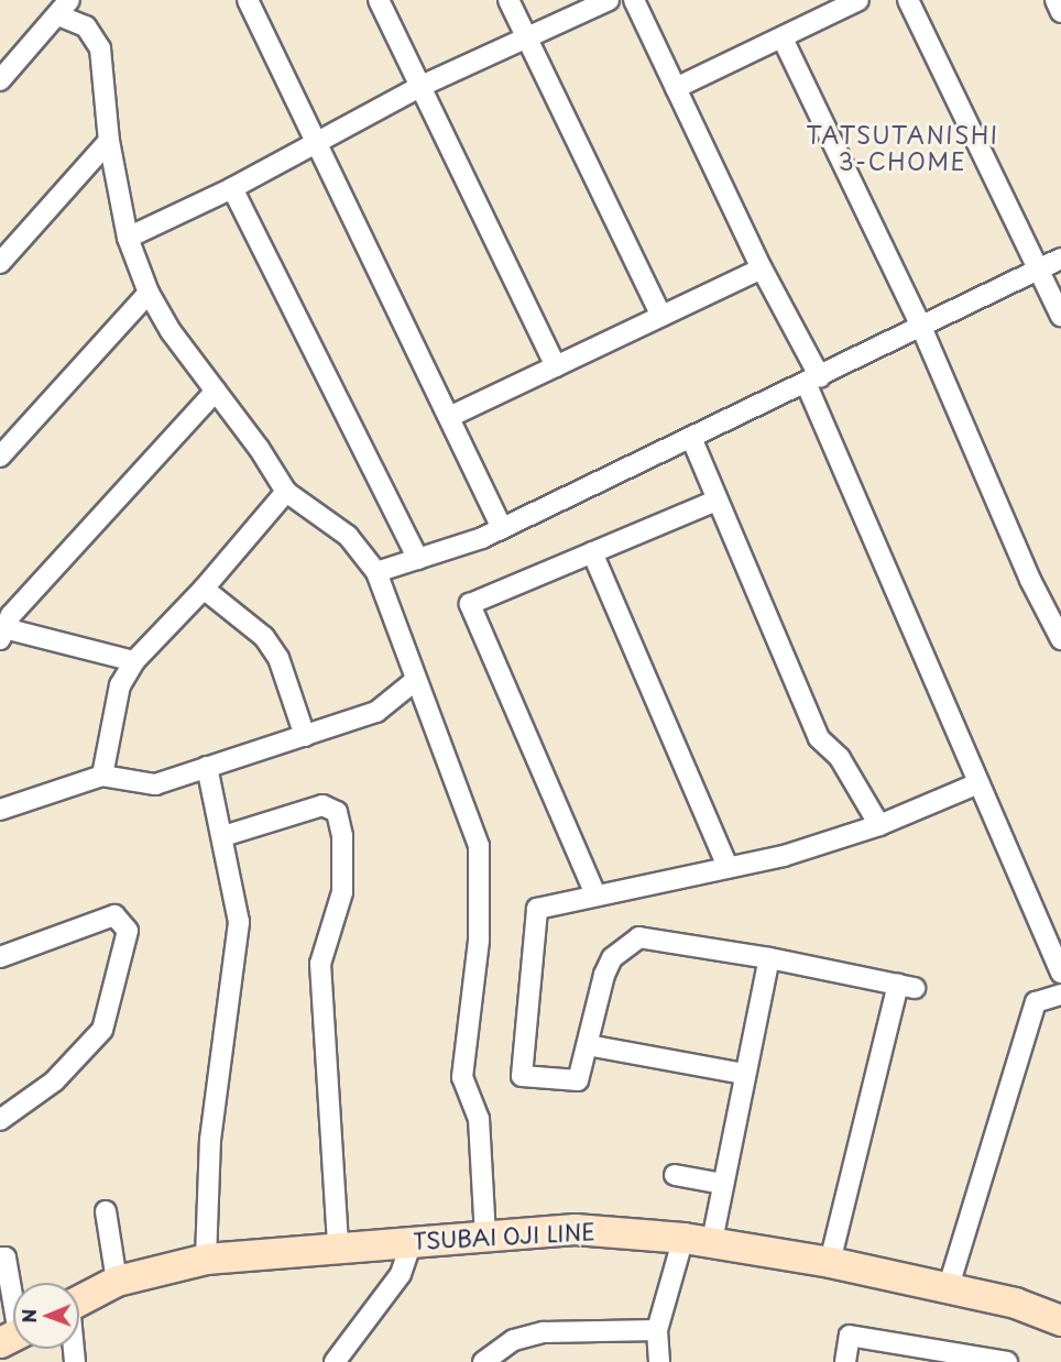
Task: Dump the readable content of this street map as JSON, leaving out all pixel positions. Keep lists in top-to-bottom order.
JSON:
{
  "streets": {
    "main road": ["TSUBAI OJI LINE"]
  },
  "districts": ["TATSUTANISHI 3-CHOME"],
  "north": "left"
}
